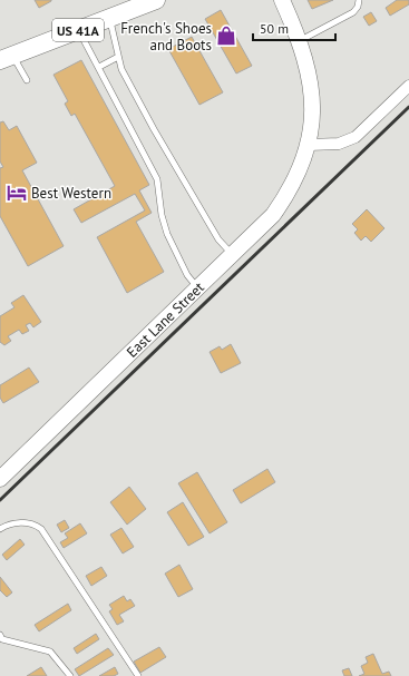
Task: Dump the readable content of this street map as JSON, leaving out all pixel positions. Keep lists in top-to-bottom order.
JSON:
{
  "streets": {
    "main road": ["US 41A"],
    "street": ["East Lane Street"]
  },
  "places": {
    "shop": ["French's Shoes and Boots"],
    "hotel": ["Best Western"]
  },
  "scale_bar": "50 m"
}
